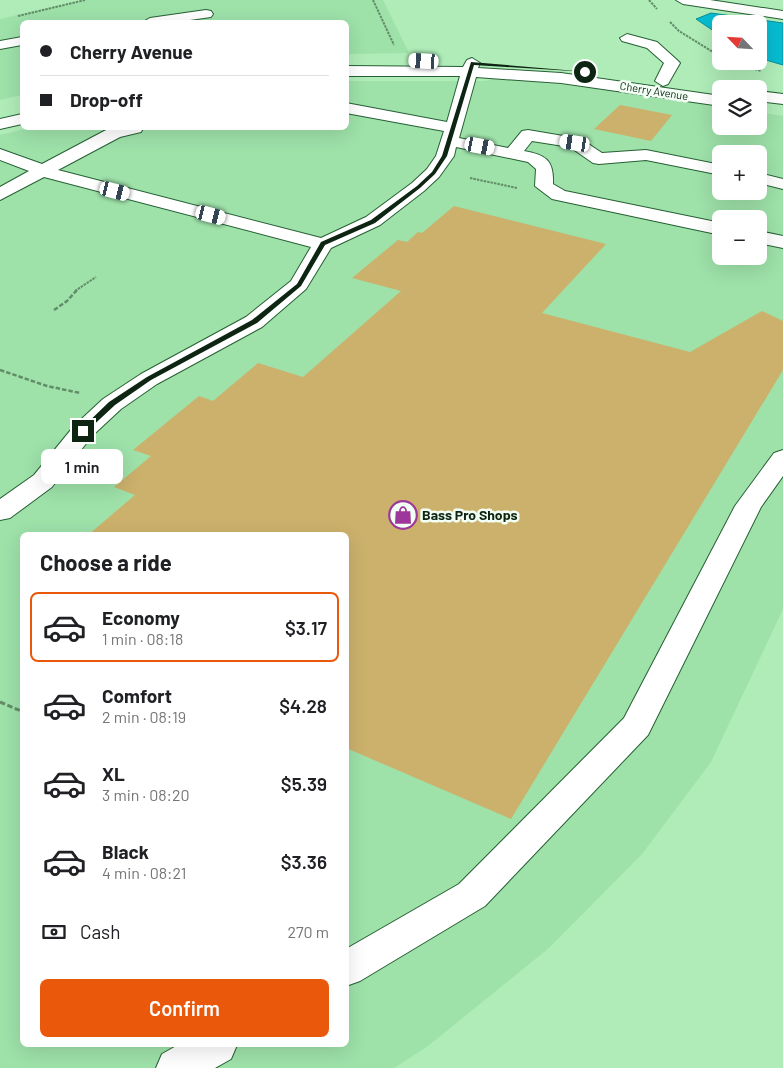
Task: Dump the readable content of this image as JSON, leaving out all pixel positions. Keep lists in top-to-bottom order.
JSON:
{
  "streets": {
    "street": ["Cherry Avenue"]
  },
  "places": {
    "shop": ["Bass Pro Shops"]
  },
  "north": "top left",
  "page": {
    "map_buttons": ["+", "−"],
    "banner": ["Cherry Avenue", "Drop-off"],
    "bubble": "1 min",
    "heading": "Choose a ride",
    "list": [
      {
        "name": "Economy",
        "note": "1 min · 08:18",
        "value": "$3.17"
      },
      {
        "name": "Comfort",
        "note": "2 min · 08:19",
        "value": "$4.28"
      },
      {
        "name": "XL",
        "note": "3 min · 08:20",
        "value": "$5.39"
      },
      {
        "name": "Black",
        "note": "4 min · 08:21",
        "value": "$3.36"
      }
    ],
    "pay": ["Cash", "270 m"],
    "buttons": "Confirm"
  }
}
